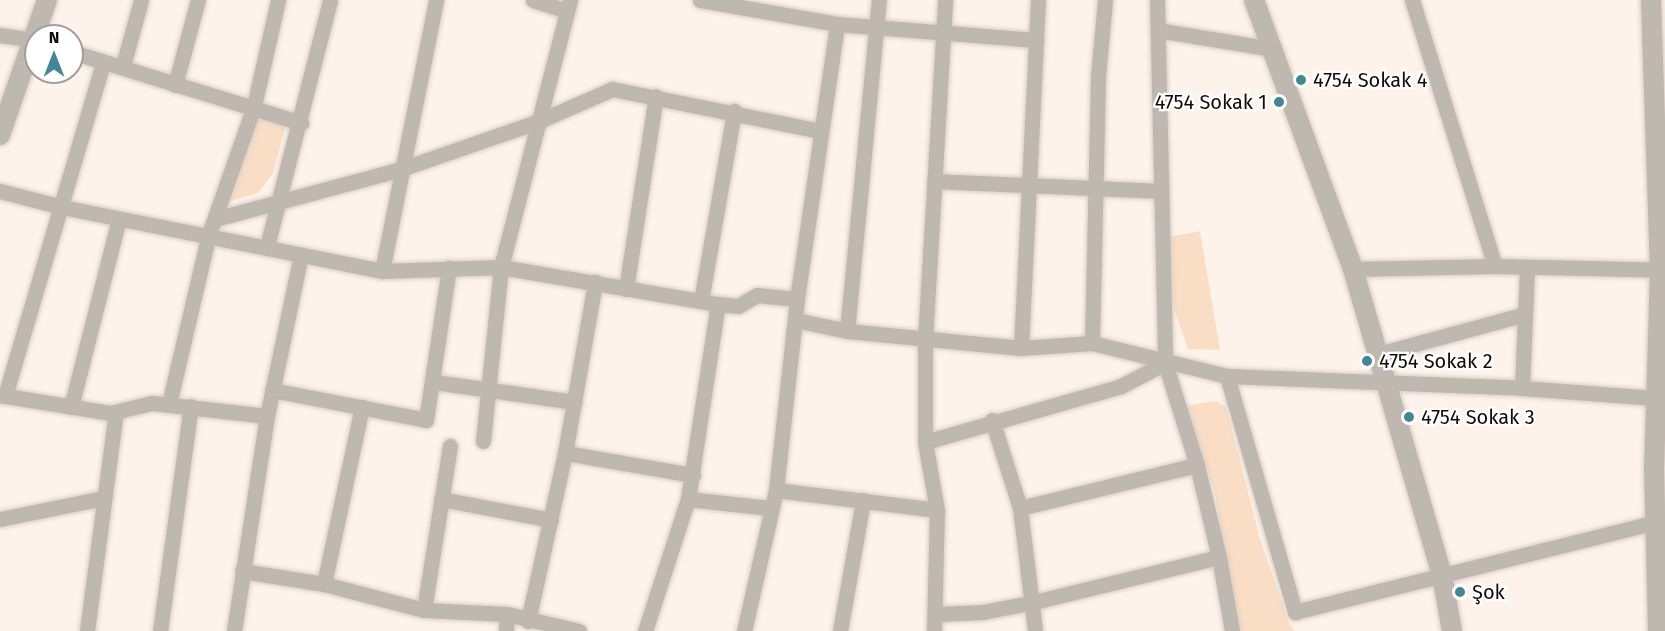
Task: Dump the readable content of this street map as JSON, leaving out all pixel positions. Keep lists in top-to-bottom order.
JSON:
{
  "places": [
    "4754 Sokak 4",
    "4754 Sokak 1",
    "4754 Sokak 2",
    "4754 Sokak 3",
    "Şok"
  ],
  "north": "top"
}
